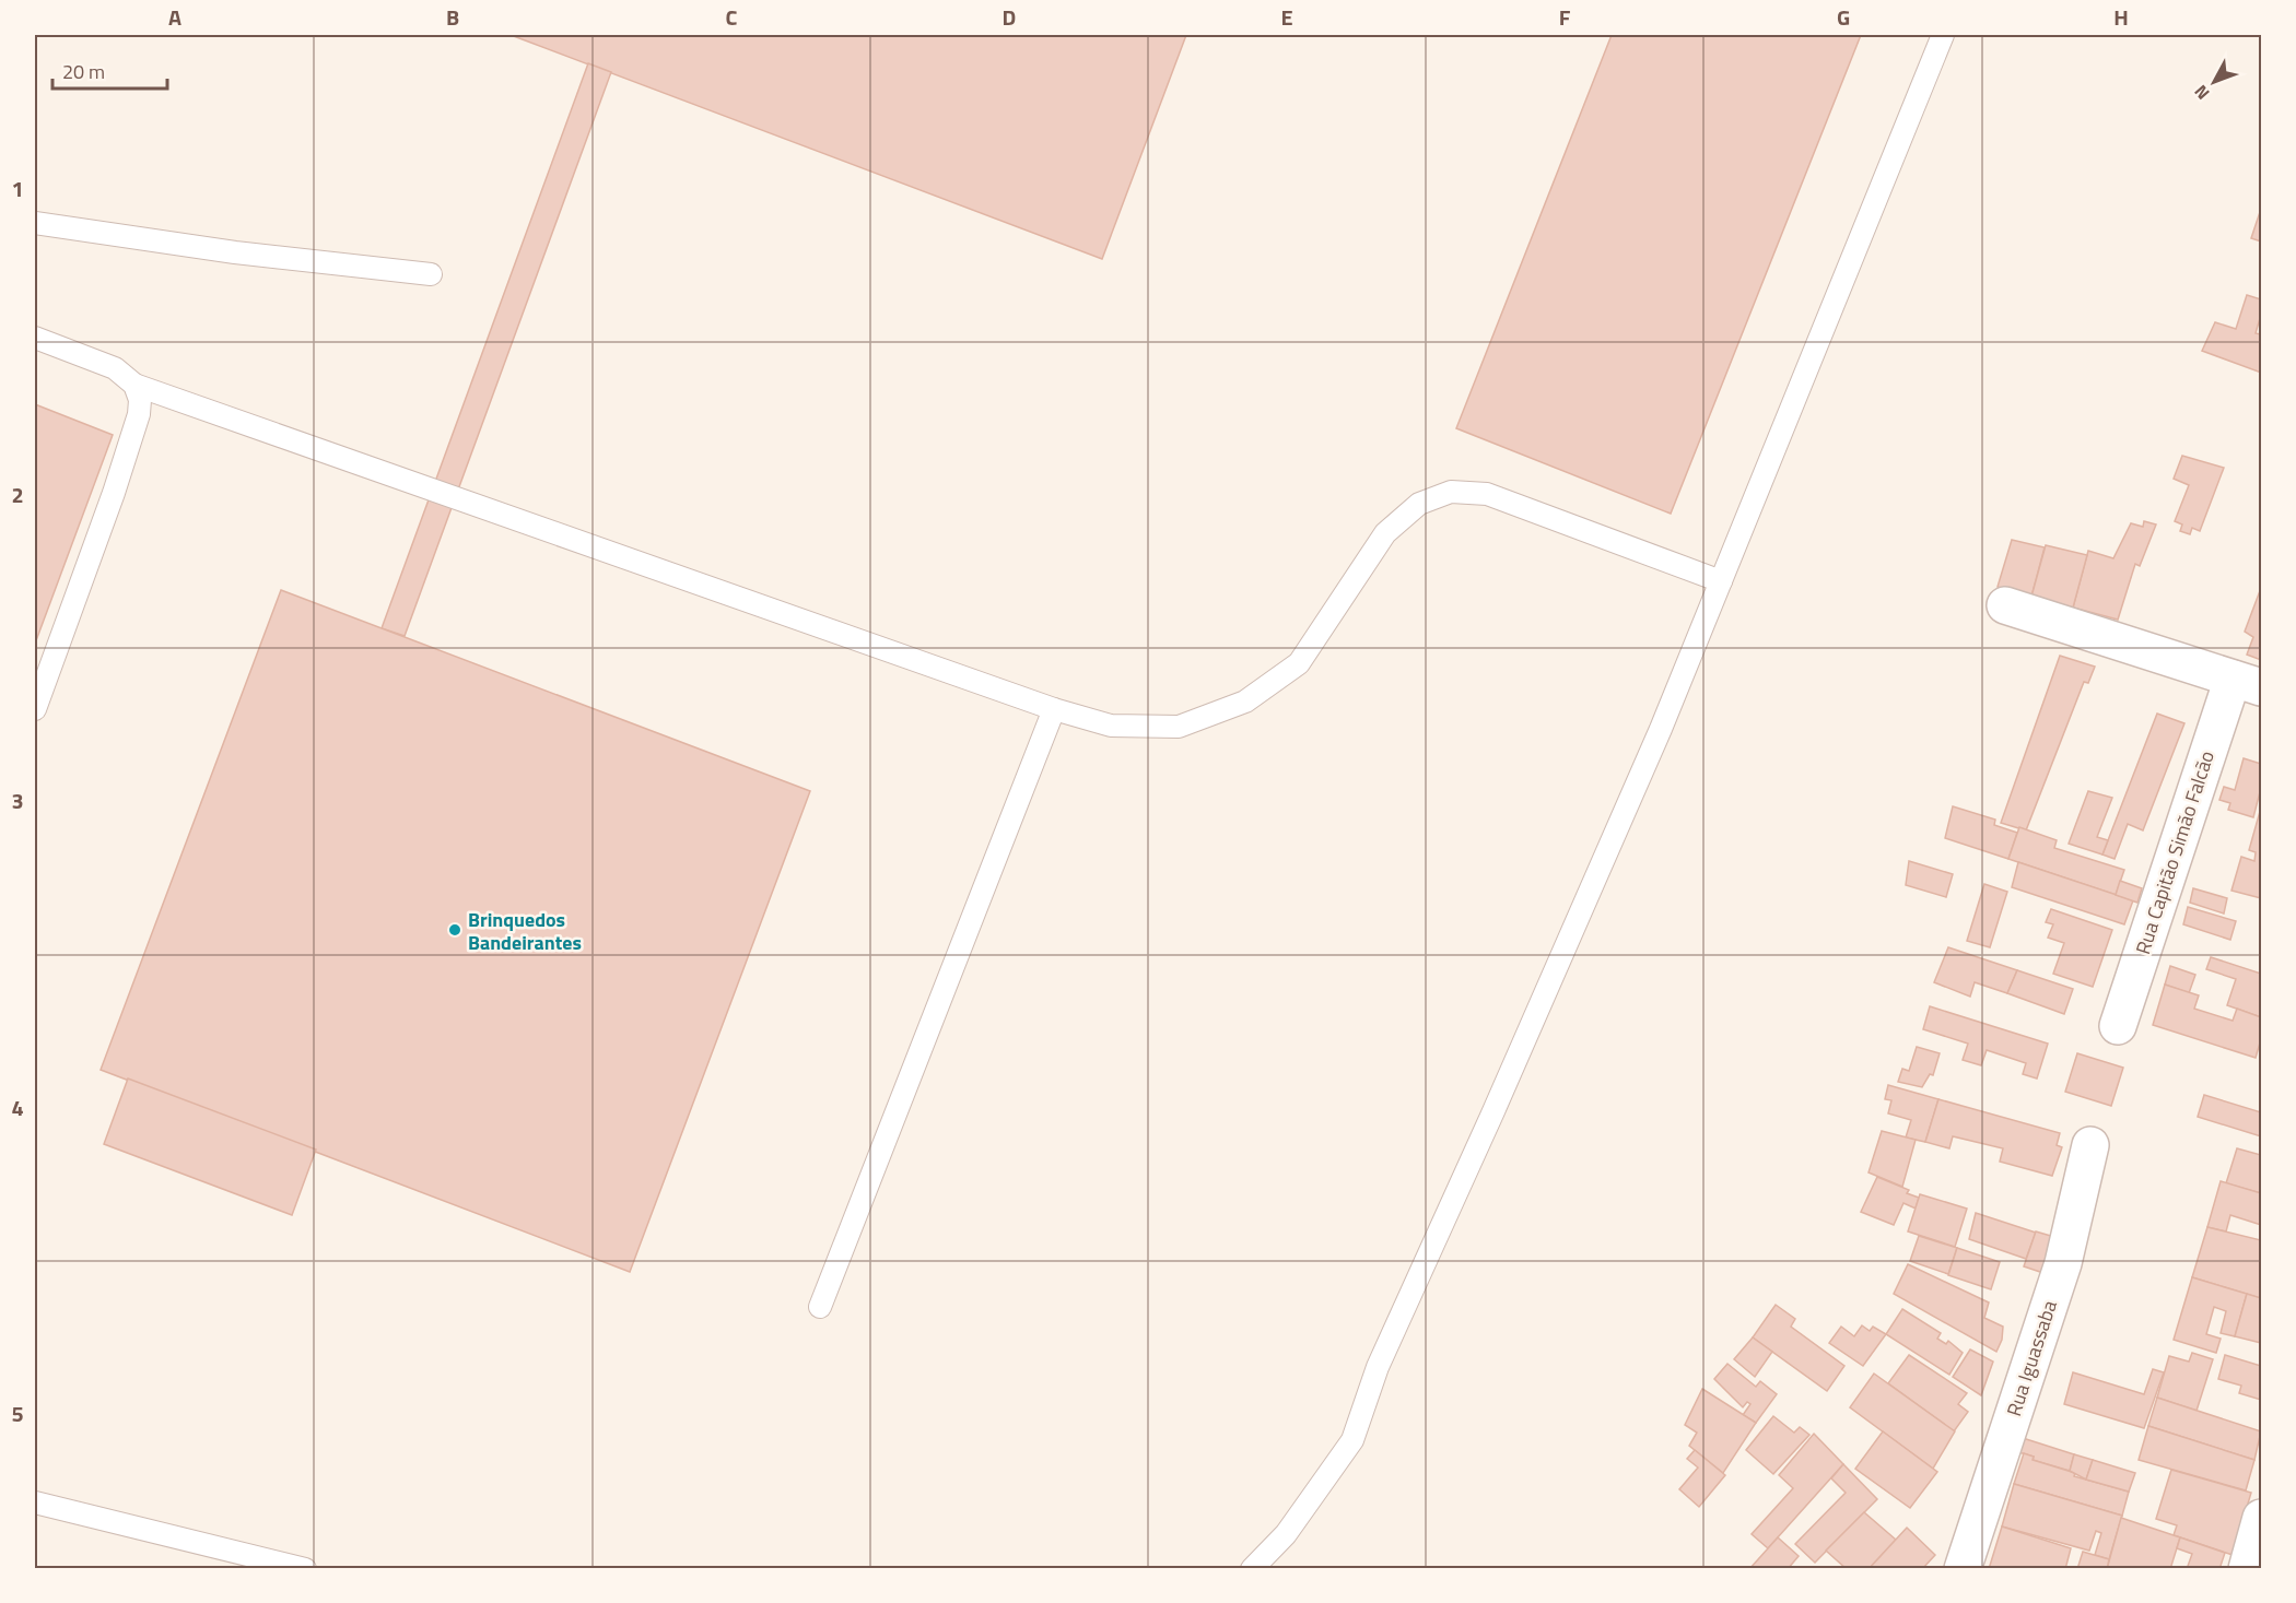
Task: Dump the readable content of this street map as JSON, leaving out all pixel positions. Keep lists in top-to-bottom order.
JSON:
{
  "streets": {
    "street": ["Rua Capitão Simão Falcão", "Rua Iguassaba"]
  },
  "places": ["Brinquedos Bandeirantes"],
  "scale_bar": "20 m",
  "north": "bottom left",
  "grid": {
    "columns": [
      "A",
      "B",
      "C",
      "D",
      "E",
      "F",
      "G",
      "H"
    ],
    "rows": [
      "1",
      "2",
      "3",
      "4",
      "5"
    ]
  }
}
